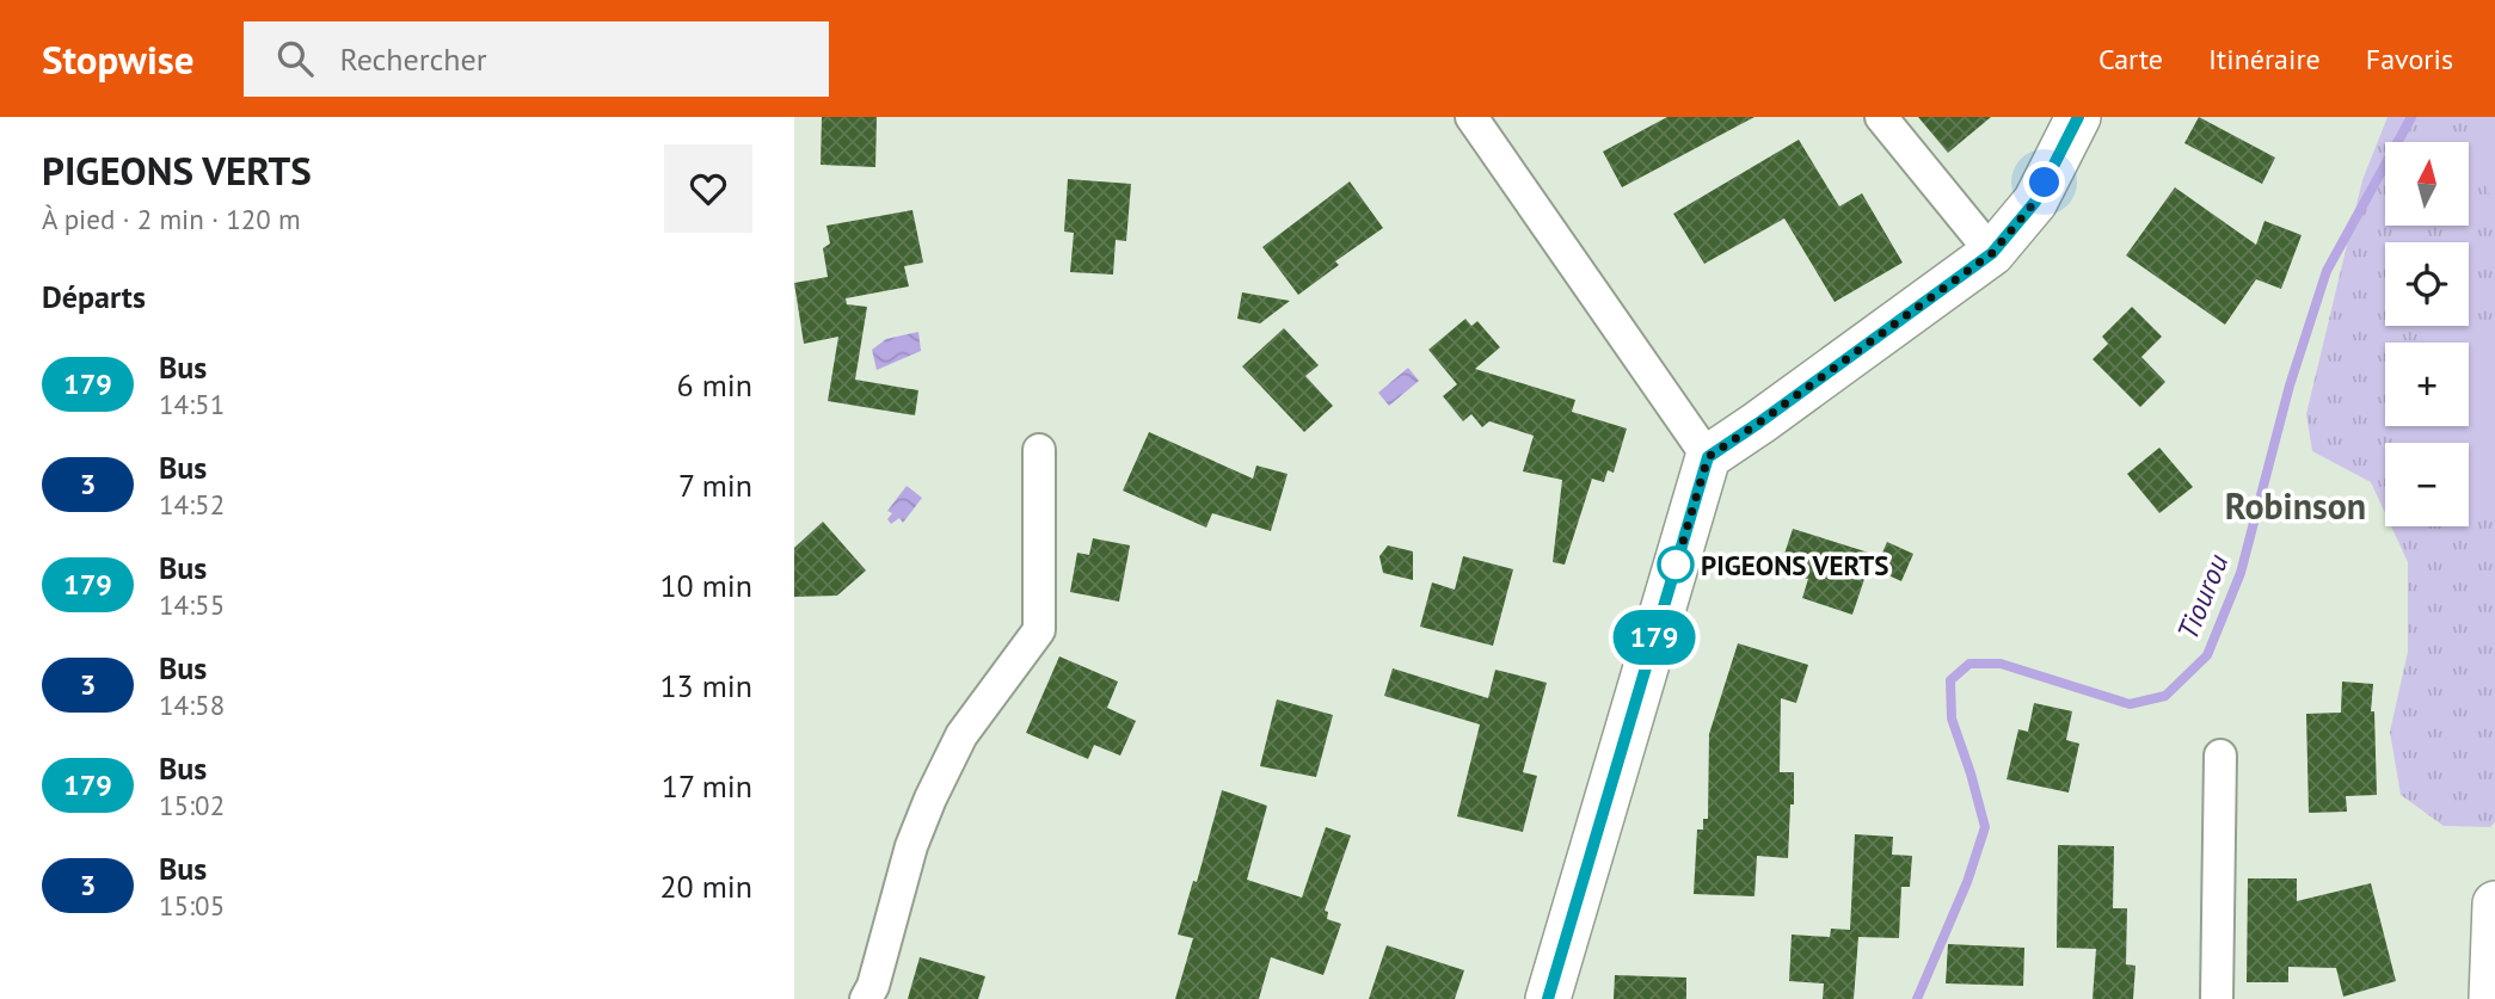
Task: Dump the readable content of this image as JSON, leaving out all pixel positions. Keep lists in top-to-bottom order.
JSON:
{
  "districts": ["Robinson"],
  "water": ["Tiourou"],
  "places": ["PIGEONS VERTS"],
  "lines": ["bus line 179"],
  "north": "top",
  "page": {
    "header": "Stopwise",
    "search": "Rechercher",
    "nav": ["Carte", "Itinéraire", "Favoris"],
    "heading": [
      ["PIGEONS VERTS", "À pied · 2 min · 120 m"],
      "Départs"
    ],
    "on_map": "179",
    "map_buttons": ["+", "−"],
    "list": [
      {
        "mark": "179",
        "name": "Bus",
        "note": "14:51",
        "value": "6 min"
      },
      {
        "mark": "3",
        "name": "Bus",
        "note": "14:52",
        "value": "7 min"
      },
      {
        "mark": "179",
        "name": "Bus",
        "note": "14:55",
        "value": "10 min"
      },
      {
        "mark": "3",
        "name": "Bus",
        "note": "14:58",
        "value": "13 min"
      },
      {
        "mark": "179",
        "name": "Bus",
        "note": "15:02",
        "value": "17 min"
      },
      {
        "mark": "3",
        "name": "Bus",
        "note": "15:05",
        "value": "20 min"
      }
    ]
  }
}
